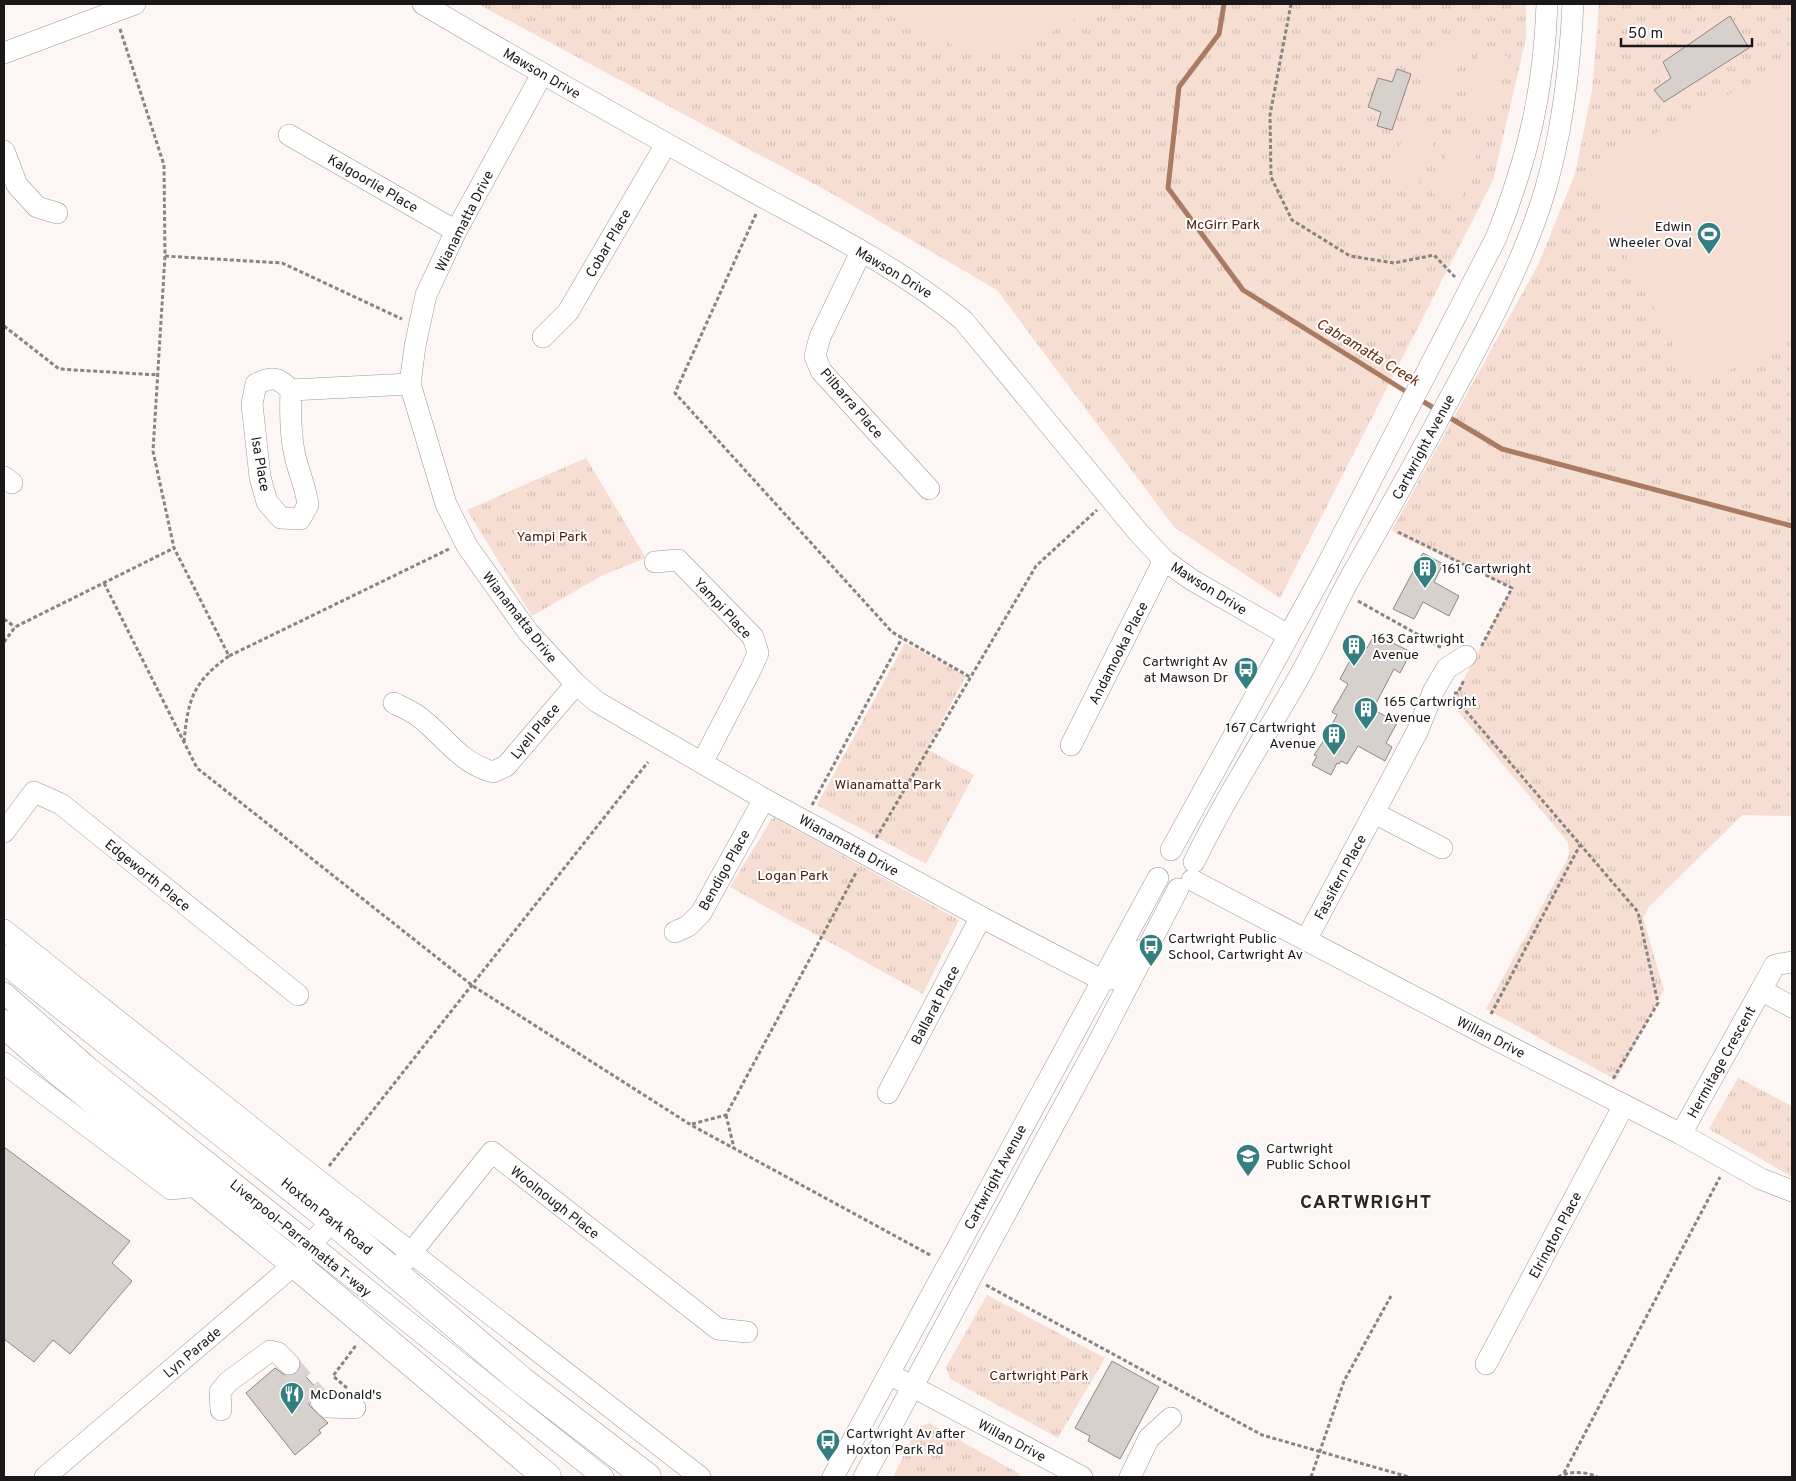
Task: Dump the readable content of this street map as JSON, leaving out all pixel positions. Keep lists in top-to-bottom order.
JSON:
{
  "streets": {
    "main road": ["Hoxton Park Road"],
    "street": [
      "Mawson Drive",
      "Kalgoorlie Place",
      "Wianamatta Drive",
      "Cobar Place",
      "Pilbarra Place",
      "Cartwright Avenue",
      "Isa Place",
      "Yampi Place",
      "Andamooka Place",
      "Lyell Place",
      "Bendigo Place",
      "Edgeworth Place",
      "Fassifern Place",
      "Ballarat Place",
      "Willan Drive",
      "Hermitage Crescent",
      "Woolnough Place",
      "Elrington Place",
      "Liverpool–Parramatta T-way",
      "Lyn Parade"
    ]
  },
  "crossings": [
    ["Mawson Drive", "Wianamatta Drive"],
    ["Mawson Drive", "Cobar Place"],
    ["Mawson Drive", "Pilbarra Place"],
    ["Mawson Drive", "Andamooka Place"],
    ["Kalgoorlie Place", "Wianamatta Drive"],
    ["Wianamatta Drive", "Cartwright Avenue"],
    ["Wianamatta Drive", "Yampi Place"],
    ["Wianamatta Drive", "Lyell Place"],
    ["Wianamatta Drive", "Bendigo Place"],
    ["Wianamatta Drive", "Ballarat Place"],
    ["Cartwright Avenue", "Willan Drive"],
    ["Fassifern Place", "Willan Drive"],
    ["Willan Drive", "Hermitage Crescent"],
    ["Willan Drive", "Elrington Place"],
    ["Woolnough Place", "Hoxton Park Road"],
    ["Hoxton Park Road", "Lyn Parade"],
    ["Liverpool–Parramatta T-way", "Lyn Parade"]
  ],
  "districts": ["CARTWRIGHT"],
  "water": ["Cabramatta Creek"],
  "parks": [
    "McGirr Park",
    "Yampi Park",
    "Wianamatta Park",
    "Logan Park",
    "Cartwright Park"
  ],
  "places": {
    "sports": ["Edwin Wheeler Oval"],
    "building": [
      "161 Cartwright",
      "163 Cartwright Avenue",
      "165 Cartwright Avenue",
      "167 Cartwright Avenue"
    ],
    "bus stop": ["Cartwright Av at Mawson Dr", "Cartwright Public School, Cartwright Av", "Cartwright Av after Hoxton Park Rd"],
    "school or university": ["Cartwright Public School"],
    "restaurant": ["McDonald's"]
  },
  "scale_bar": "50 m"
}
